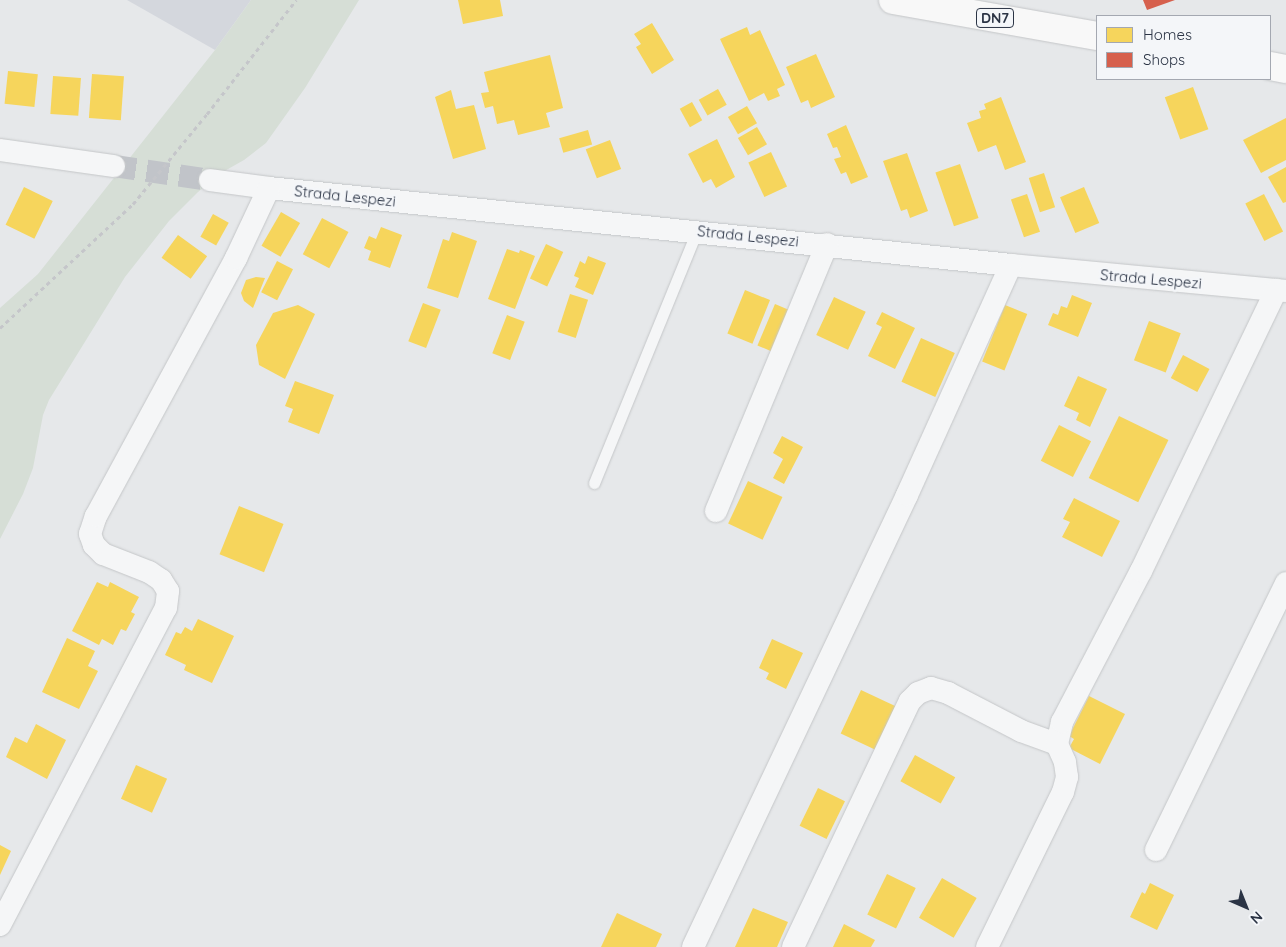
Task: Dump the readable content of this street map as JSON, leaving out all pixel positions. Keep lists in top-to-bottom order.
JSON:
{
  "streets": {
    "highway": ["DN7"],
    "street": ["Strada Lespezi"]
  },
  "legend": ["Homes", "Shops"],
  "north": "bottom right"
}
